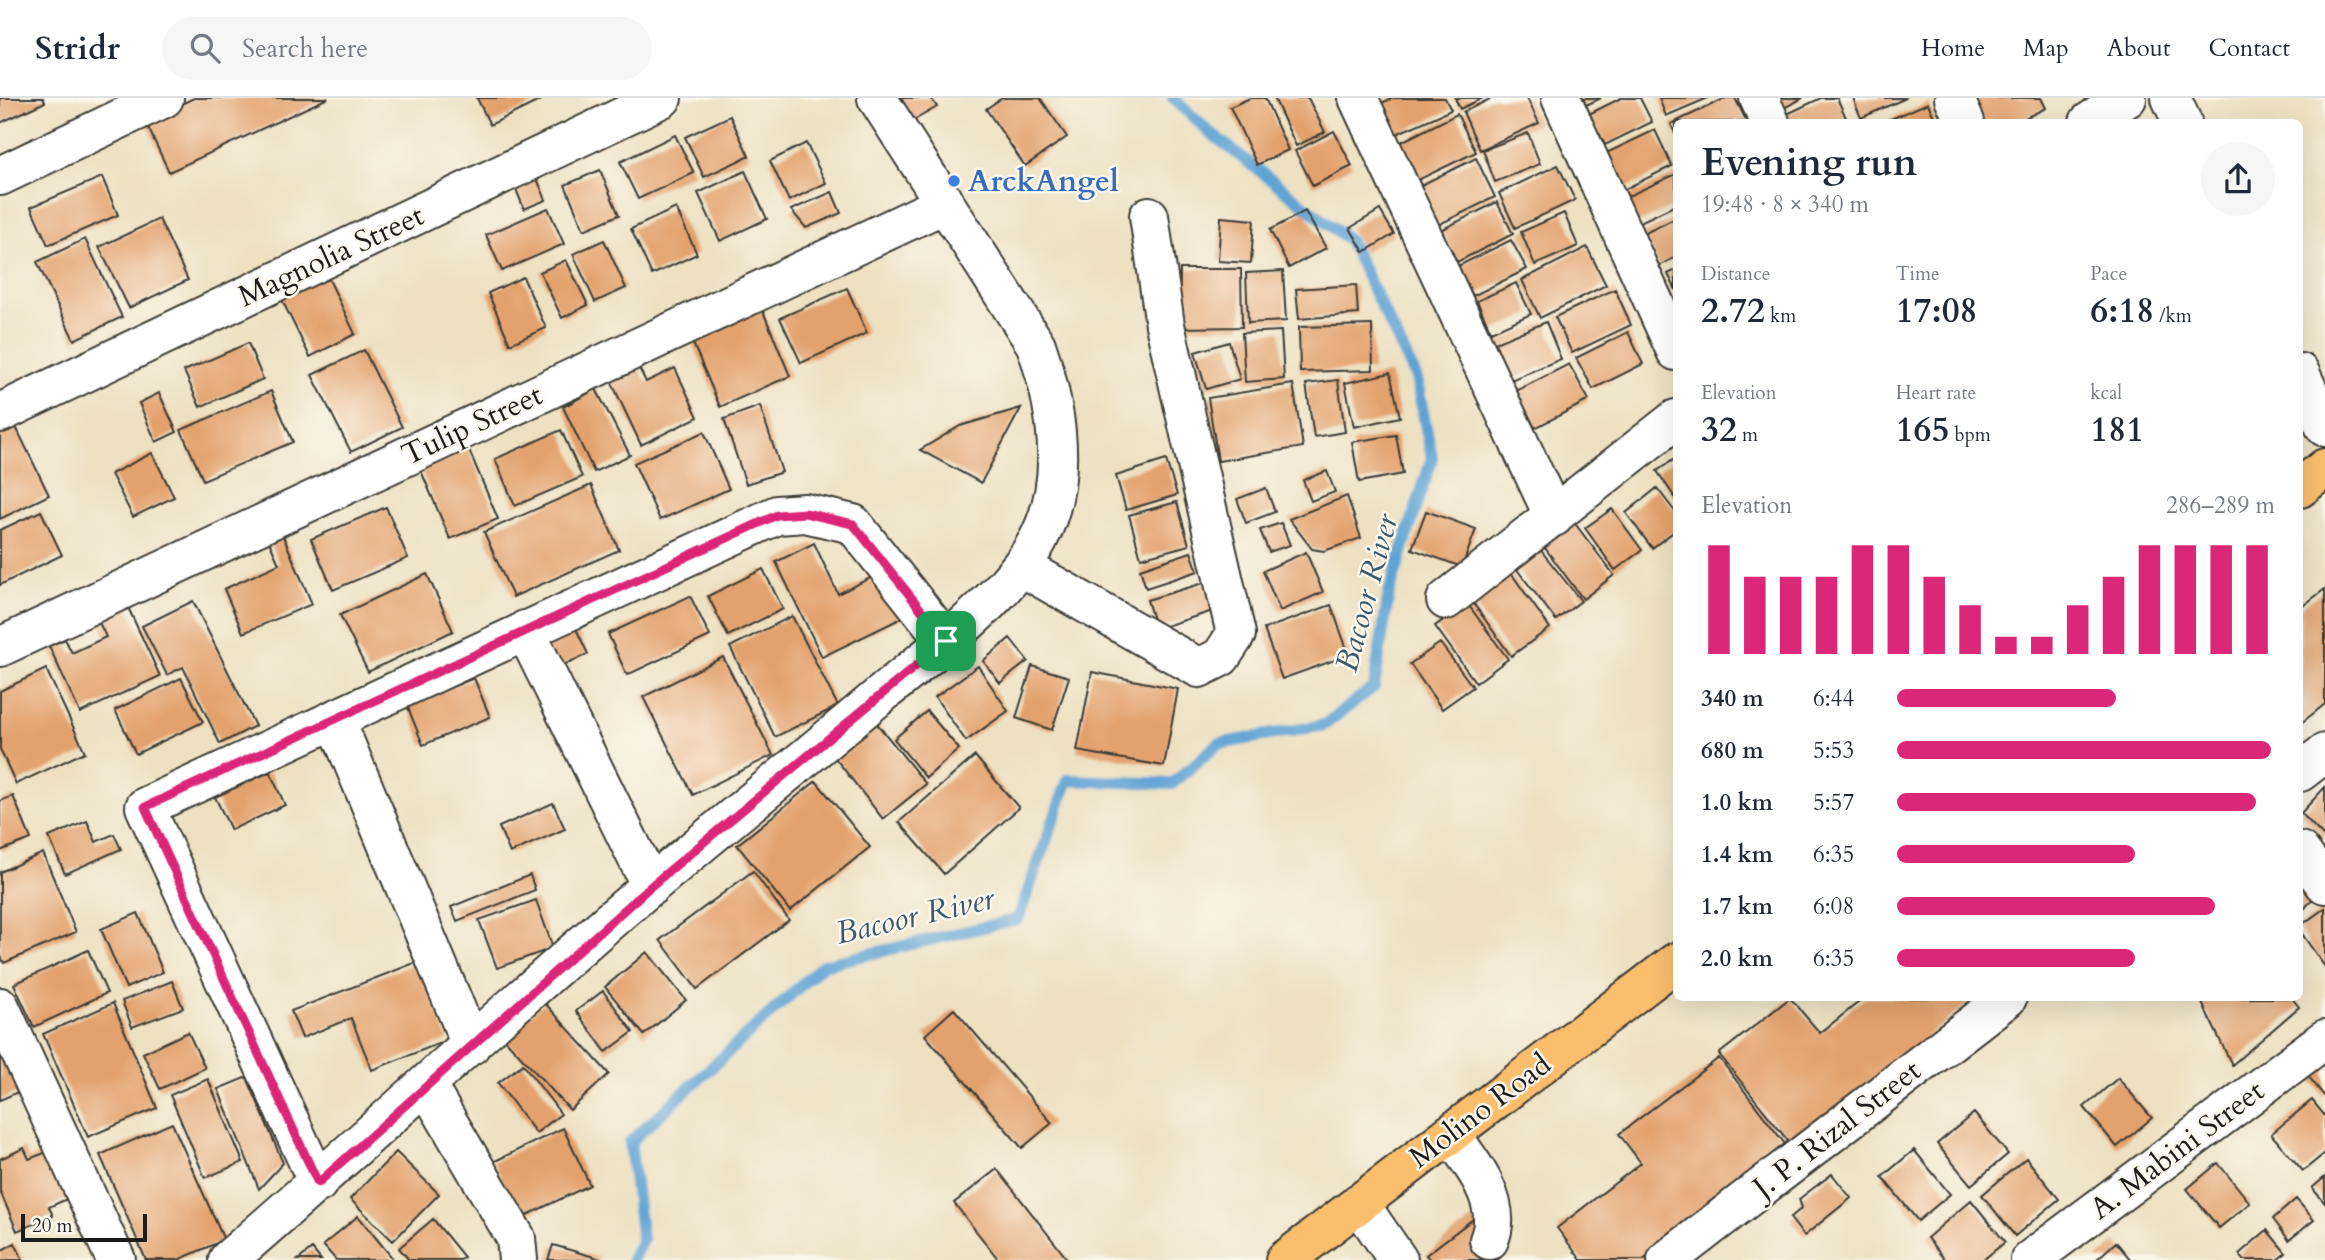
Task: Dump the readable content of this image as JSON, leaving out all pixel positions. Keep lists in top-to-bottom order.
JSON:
{
  "streets": {
    "main road": ["Molino Road"],
    "street": [
      "Magnolia Street",
      "Tulip Street",
      "J. P. Rizal Street",
      "A. Mabini Street"
    ]
  },
  "water": ["Bacoor River"],
  "places": ["ArckAngel"],
  "scale_bar": "20 m",
  "page": {
    "header": "Stridr",
    "search": "Search here",
    "nav": [
      "Home",
      "Map",
      "About",
      "Contact"
    ],
    "heading": ["Evening run", "19:48 · 8 × 340 m"],
    "stats": [
      ["Distance", "2.72 km"],
      ["Time", "17:08"],
      ["Pace", "6:18 /km"],
      ["Elevation", "32 m"],
      ["Heart rate", "165 bpm"],
      ["kcal", "181"]
    ],
    "chart": ["Elevation", "286–289 m"],
    "list": [
      {
        "name": "340 m",
        "note": "6:44"
      },
      {
        "name": "680 m",
        "note": "5:53"
      },
      {
        "name": "1.0 km",
        "note": "5:57"
      },
      {
        "name": "1.4 km",
        "note": "6:35"
      },
      {
        "name": "1.7 km",
        "note": "6:08"
      },
      {
        "name": "2.0 km",
        "note": "6:35"
      }
    ],
    "scale": "20 m"
  }
}
